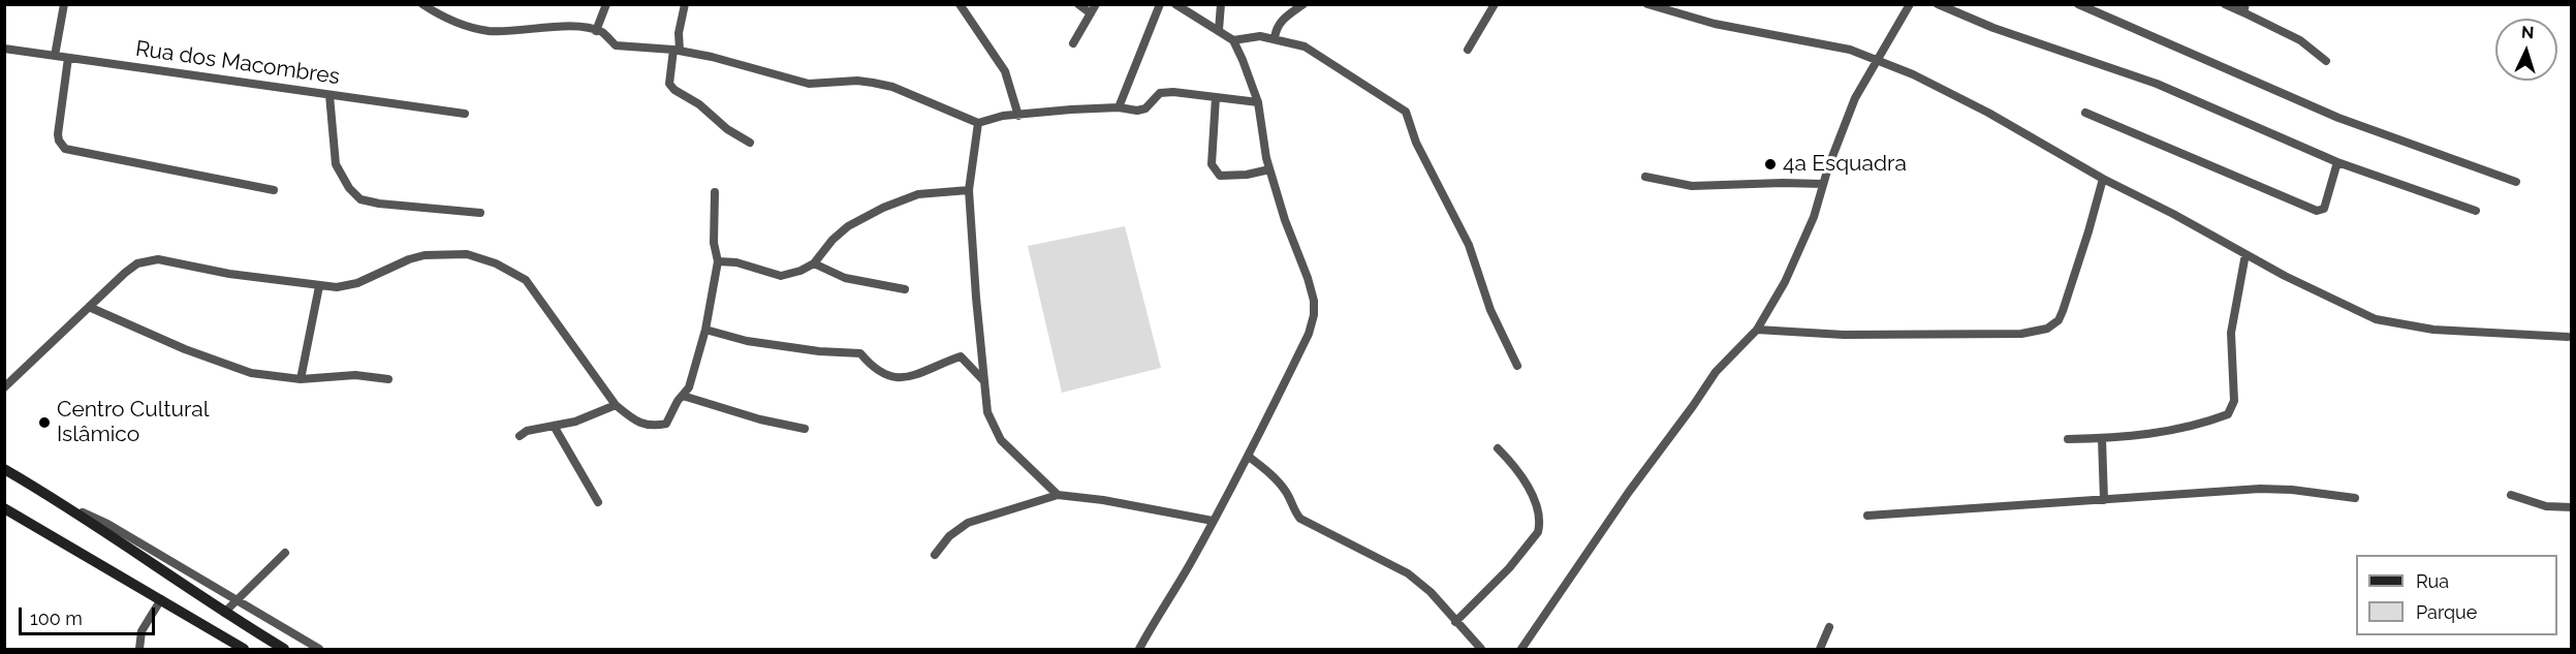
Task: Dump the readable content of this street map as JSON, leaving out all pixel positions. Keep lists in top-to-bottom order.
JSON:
{
  "streets": {
    "street": ["Rua dos Macombres"]
  },
  "places": ["4a Esquadra", "Centro Cultural Islâmico"],
  "legend": ["Rua", "Parque"],
  "scale_bar": "100 m",
  "north": "top"
}
